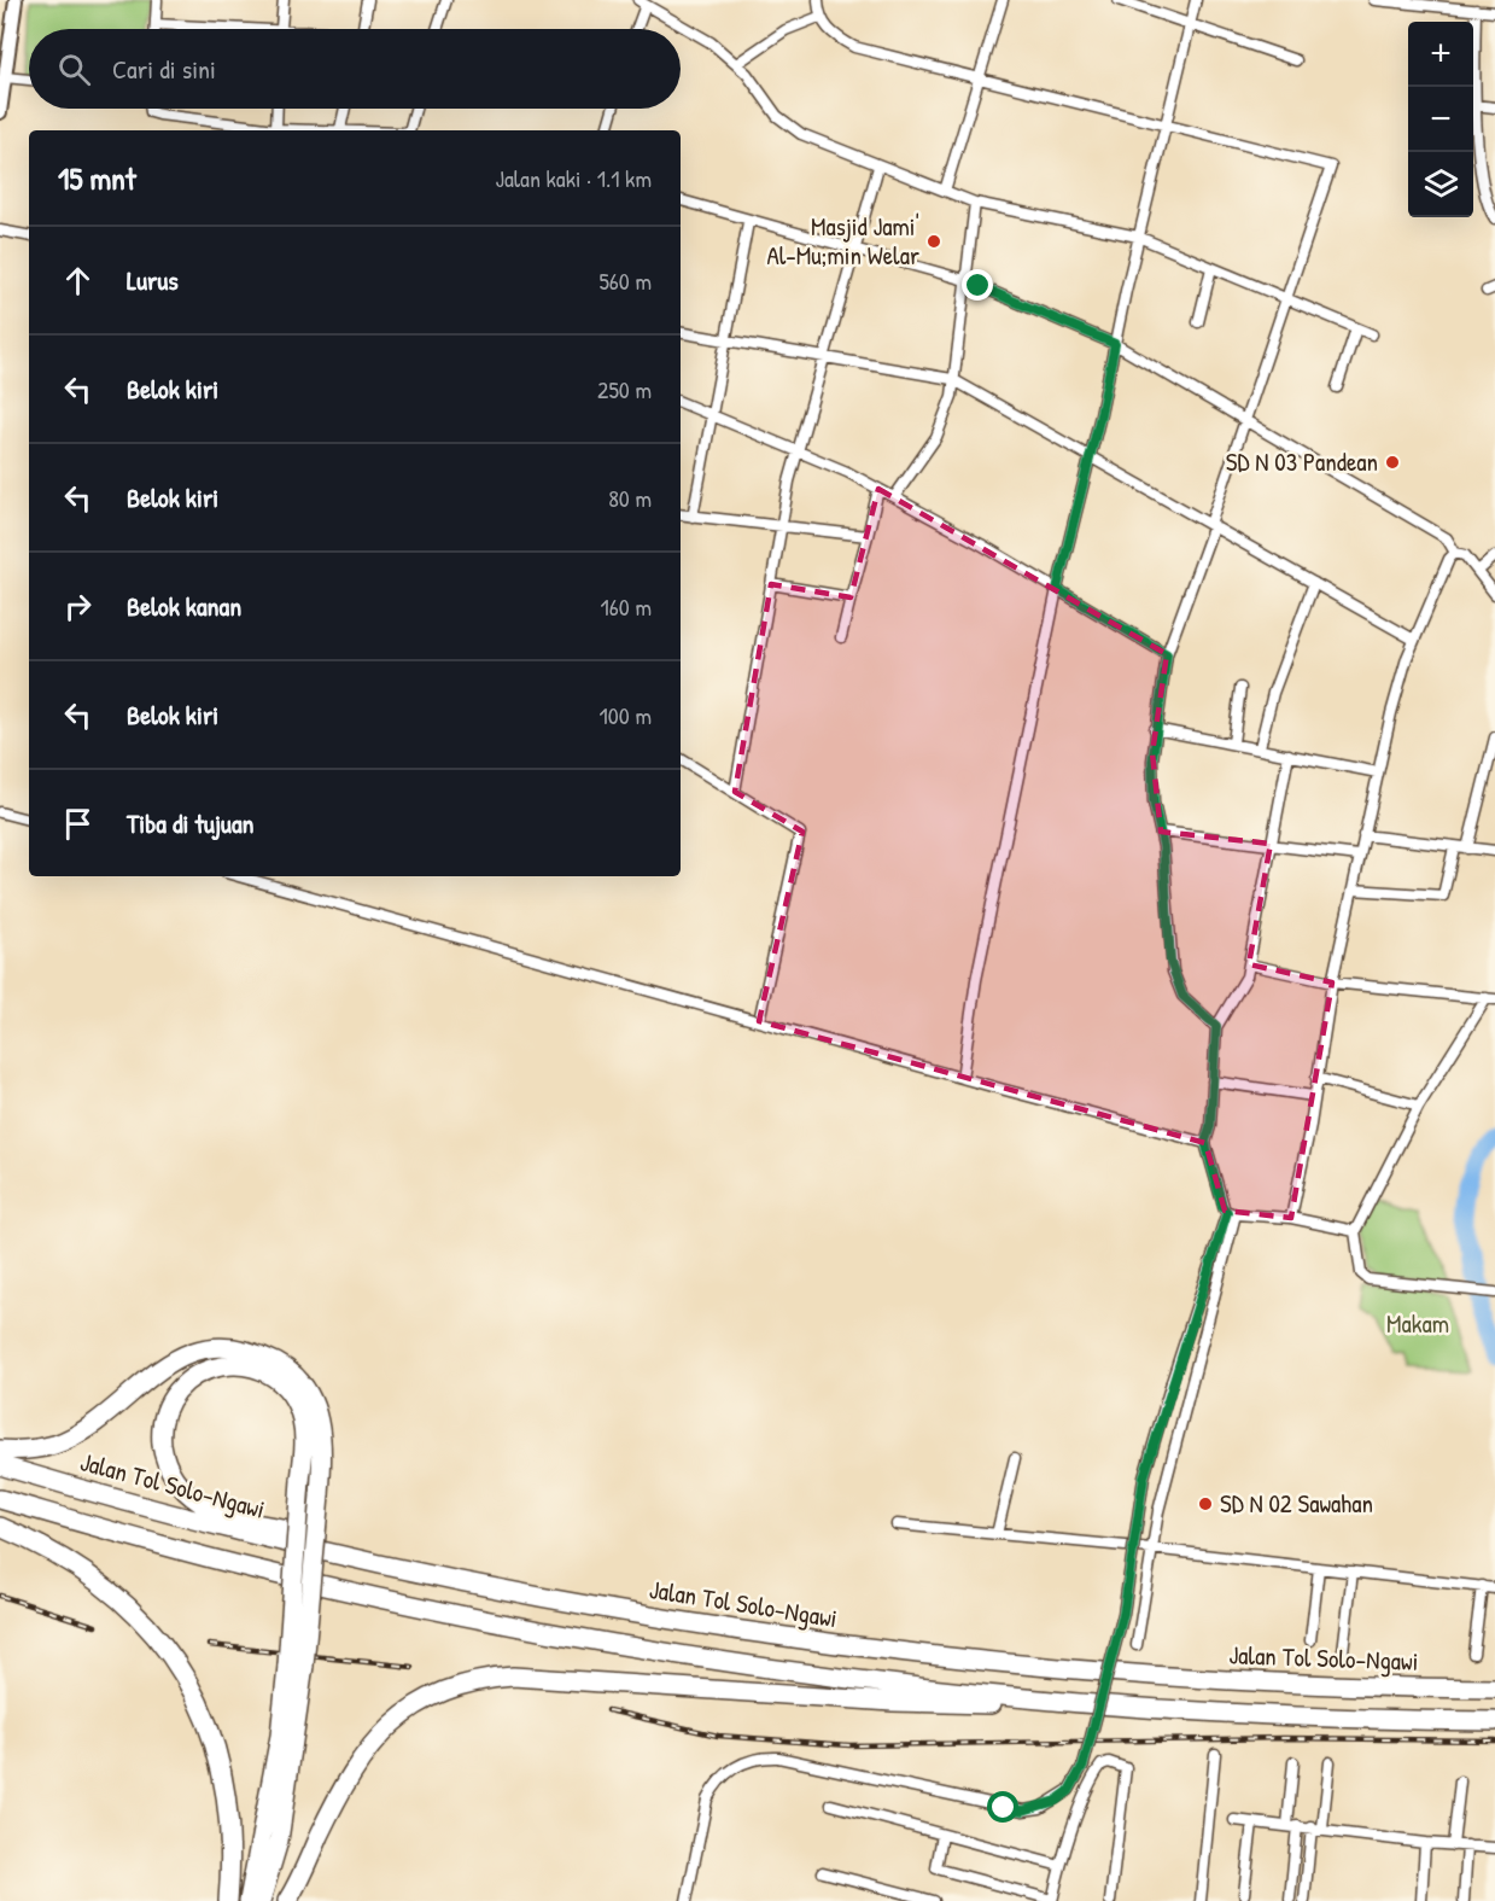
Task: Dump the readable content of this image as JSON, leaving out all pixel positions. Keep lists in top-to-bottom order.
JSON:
{
  "streets": {
    "highway": ["Jalan Tol Solo–Ngawi"]
  },
  "parks": ["Makam"],
  "places": ["Masjid Jami' Al-Mu;min Welar", "SD N 03 Pandean", "SD N 02 Sawahan"],
  "page": {
    "map_buttons": ["+", "−"],
    "search": "Cari di sini",
    "heading": ["15 mnt", "Jalan kaki · 1.1 km"],
    "list": [
      ["Lurus", "560 m"],
      ["Belok kiri", "250 m"],
      ["Belok kiri", "80 m"],
      ["Belok kanan", "160 m"],
      ["Belok kiri", "100 m"],
      "Tiba di tujuan"
    ]
  }
}
